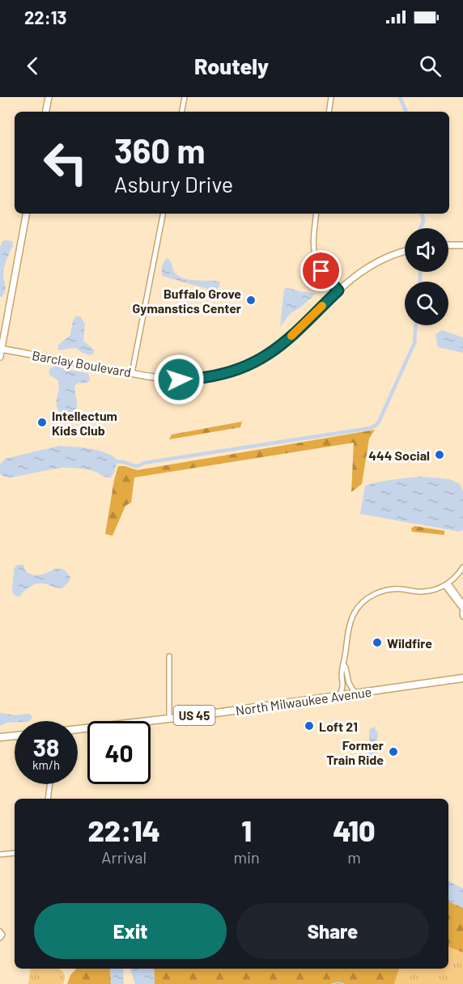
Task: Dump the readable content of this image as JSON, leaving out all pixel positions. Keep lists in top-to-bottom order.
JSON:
{
  "streets": {
    "main road": ["North Milwaukee Avenue", "US 45"],
    "street": ["Barclay Boulevard"]
  },
  "places": [
    "Buffalo Grove Gymanstics Center",
    "Intellectum Kids Club",
    "444 Social",
    "Wildfire",
    "Loft 21",
    "Former Train Ride"
  ],
  "page": {
    "status": "22:13",
    "header": "Routely",
    "turn": ["360 m", "Asbury Drive"],
    "speed": "38 km/h",
    "limit": "40",
    "eta": [
      "22:14",
      "Arrival",
      "1",
      "min",
      "410",
      "m"
    ],
    "buttons": ["Exit", "Share"]
  }
}
